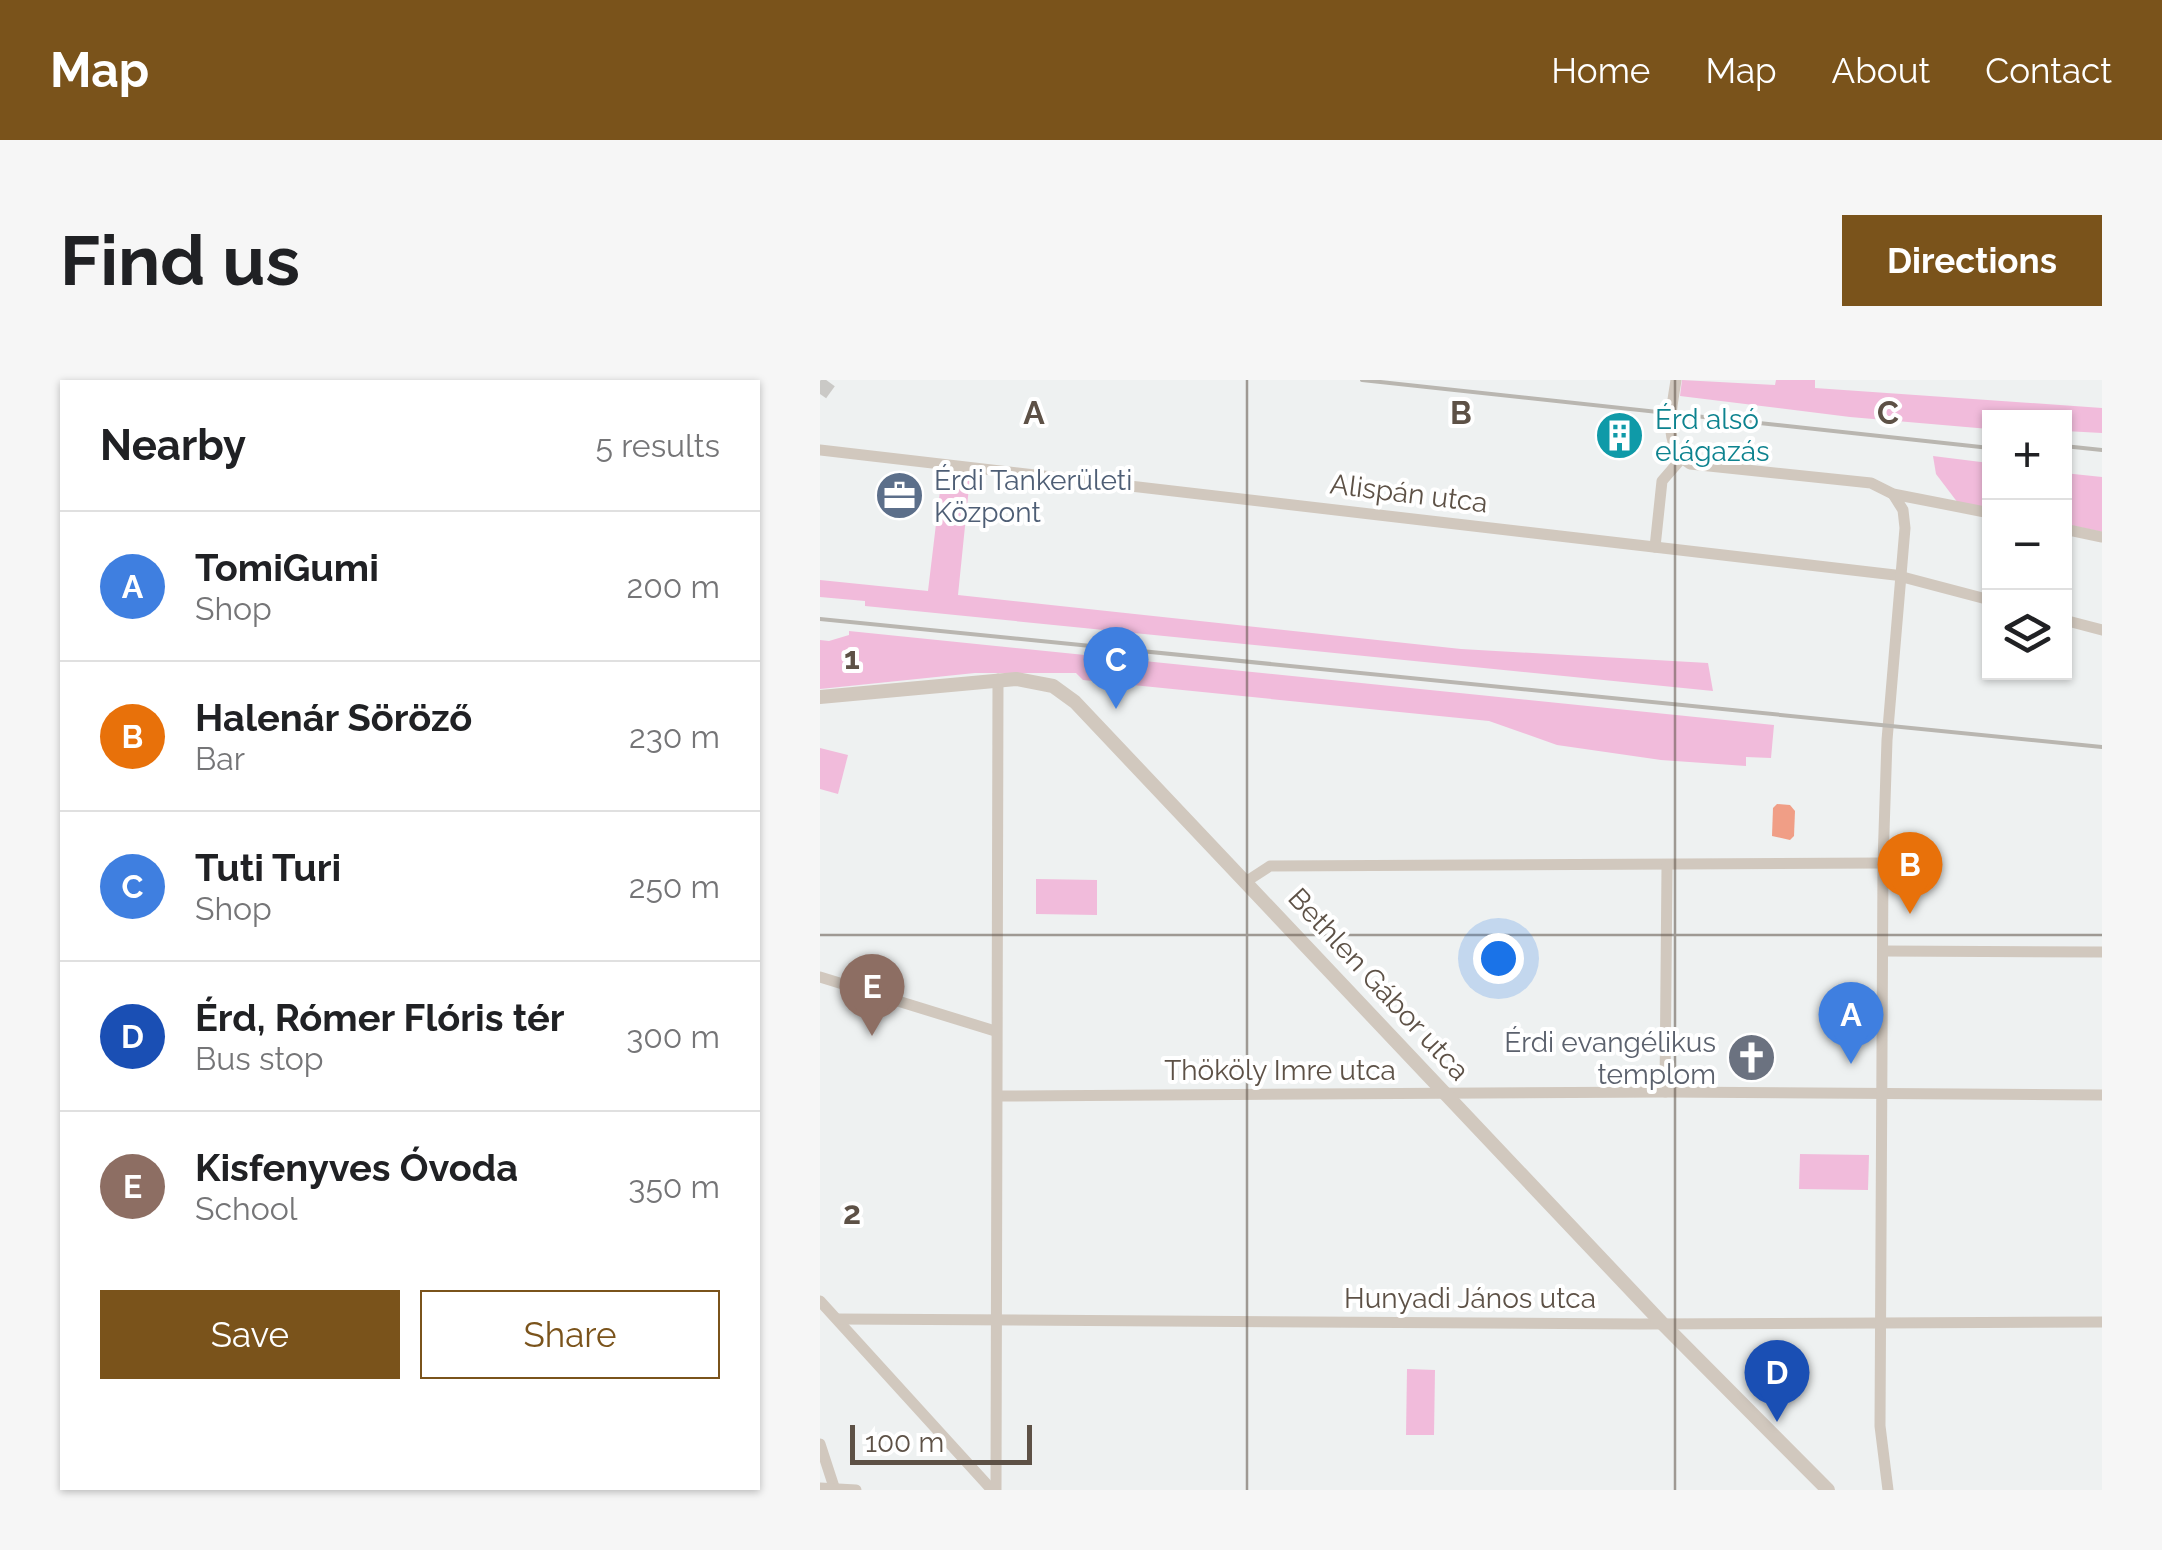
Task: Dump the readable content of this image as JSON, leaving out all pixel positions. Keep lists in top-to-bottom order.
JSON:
{
  "streets": {
    "street": [
      "Alispán utca",
      "Bethlen Gábor utca",
      "Thököly Imre utca",
      "Hunyadi János utca"
    ]
  },
  "crossings": [
    ["Bethlen Gábor utca", "Thököly Imre utca"],
    ["Bethlen Gábor utca", "Hunyadi János utca"]
  ],
  "places": {
    "building": ["Érd alsó elágazás"],
    "office": ["Érdi Tankerületi Központ"],
    "church": ["Érdi evangélikus templom"]
  },
  "scale_bar": "100 m",
  "page": {
    "header": "Map",
    "nav": [
      "Home",
      "Map",
      "About",
      "Contact"
    ],
    "buttons": [
      "Directions",
      ["Save", "Share"]
    ],
    "title": "Find us",
    "heading": ["Nearby", "5 results"],
    "map_buttons": ["+", "−"],
    "list": [
      {
        "mark": "A",
        "name": "TomiGumi",
        "note": "Shop",
        "value": "200 m"
      },
      {
        "mark": "B",
        "name": "Halenár Söröző",
        "note": "Bar",
        "value": "230 m"
      },
      {
        "mark": "C",
        "name": "Tuti Turi",
        "note": "Shop",
        "value": "250 m"
      },
      {
        "mark": "D",
        "name": "Érd, Rómer Flóris tér",
        "note": "Bus stop",
        "value": "300 m"
      },
      {
        "mark": "E",
        "name": "Kisfenyves Óvoda",
        "note": "School",
        "value": "350 m"
      }
    ],
    "pins": [
      "C",
      "B",
      "E",
      "A",
      "D"
    ],
    "scale": "100 m"
  },
  "grid": {
    "columns": ["A", "B", "C"],
    "rows": ["1", "2"]
  }
}
